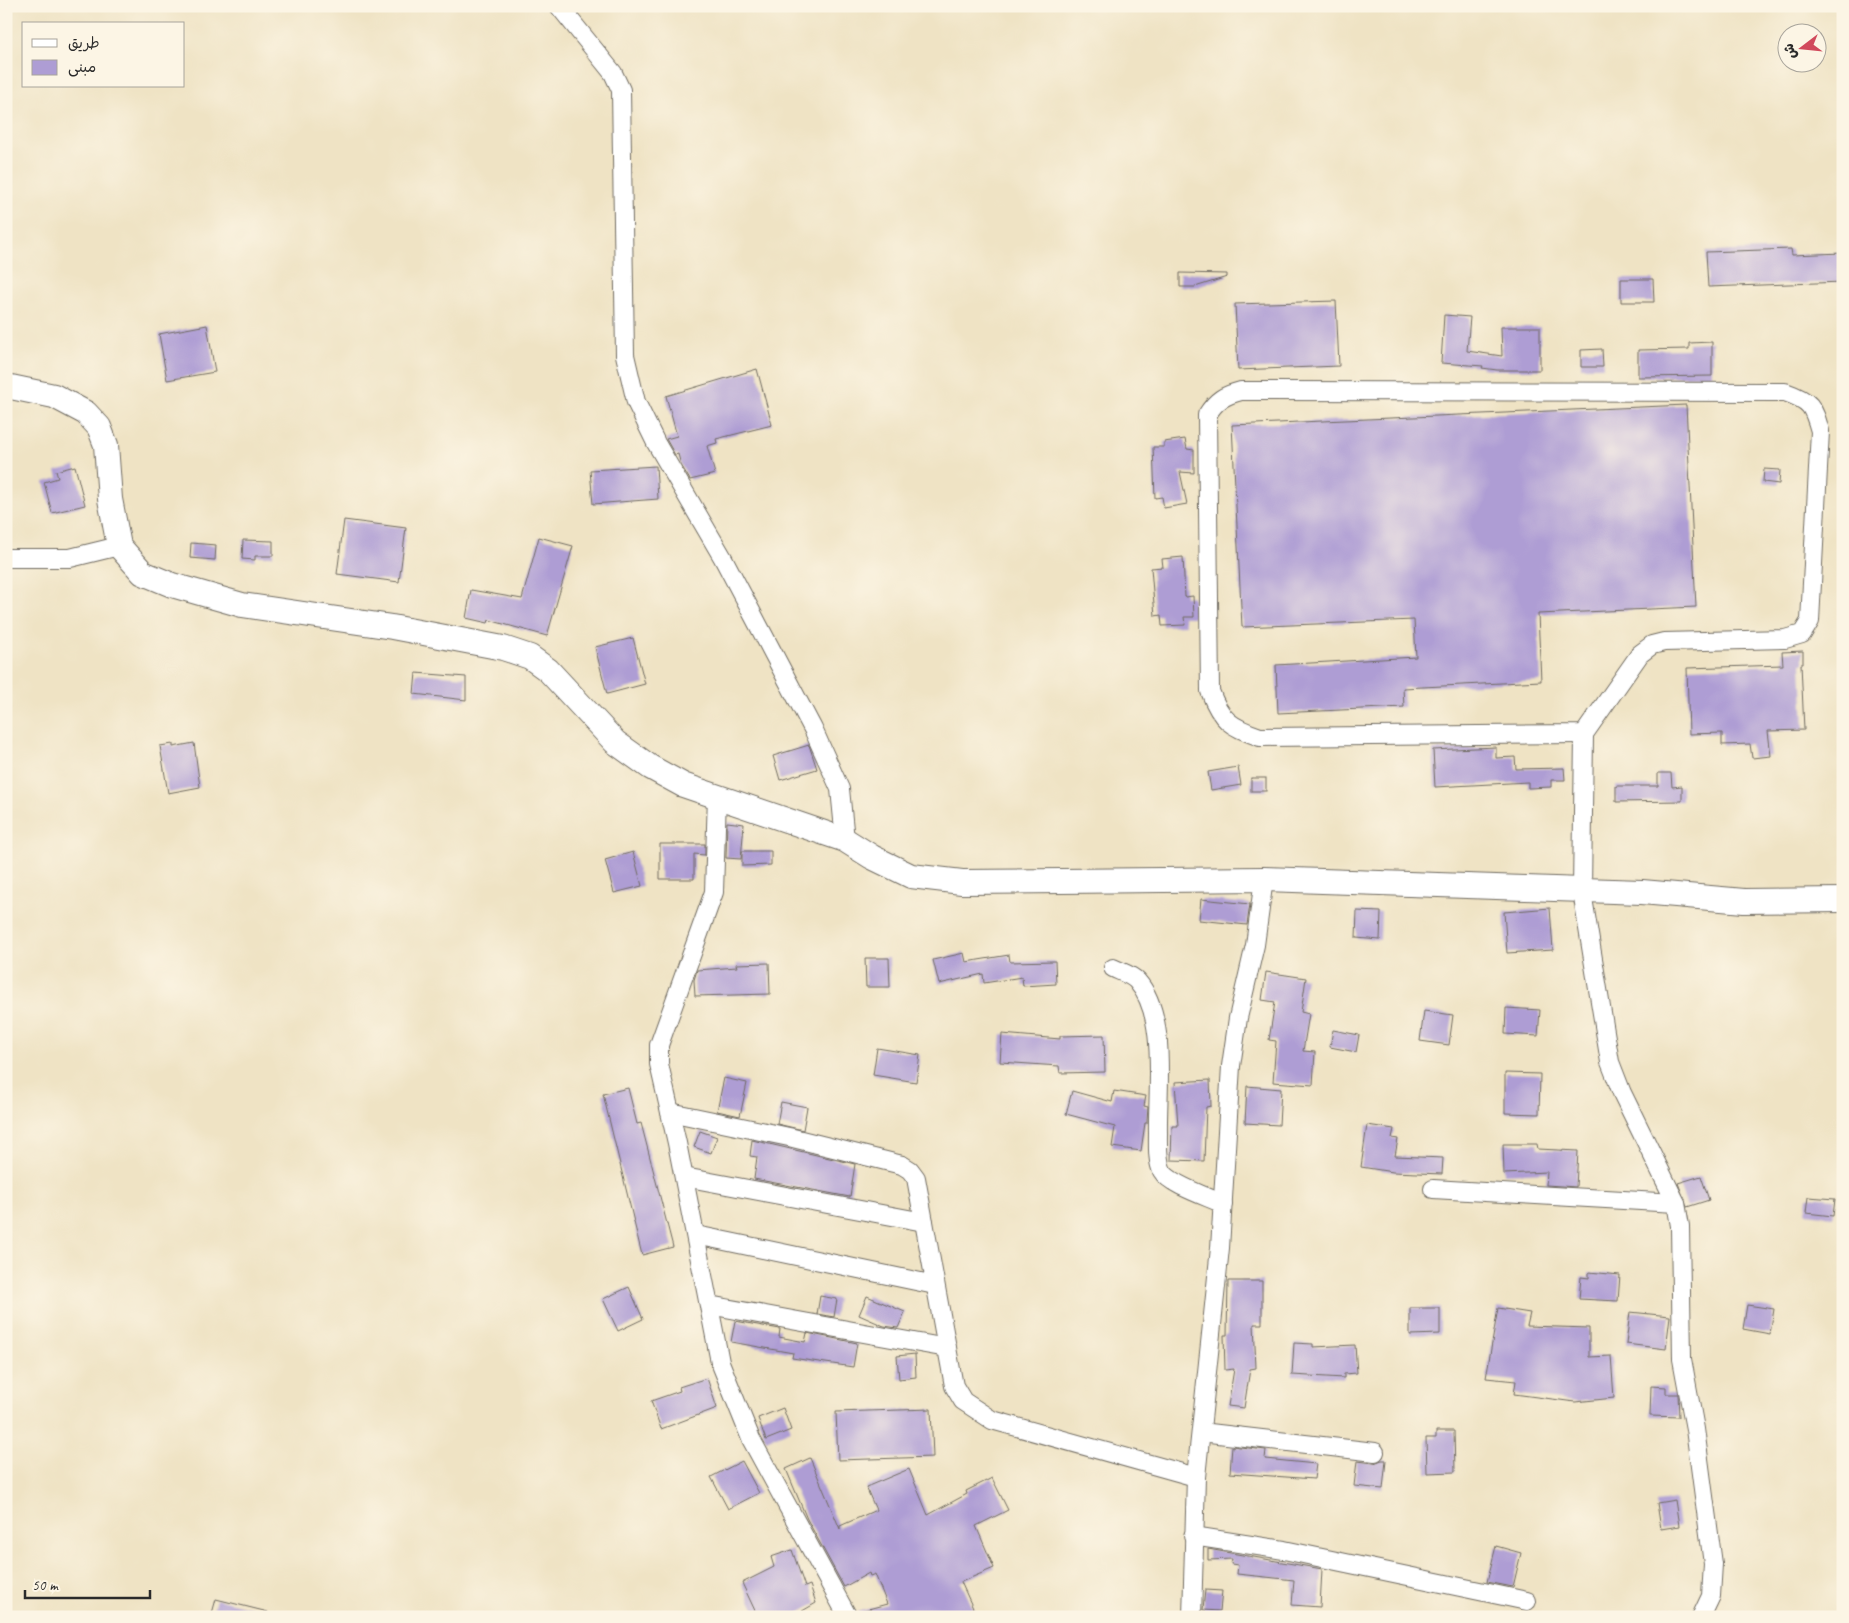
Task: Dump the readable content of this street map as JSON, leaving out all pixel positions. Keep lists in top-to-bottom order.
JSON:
{
  "legend": ["طريق", "مبنى"],
  "scale_bar": "50 m",
  "north": "left"
}
